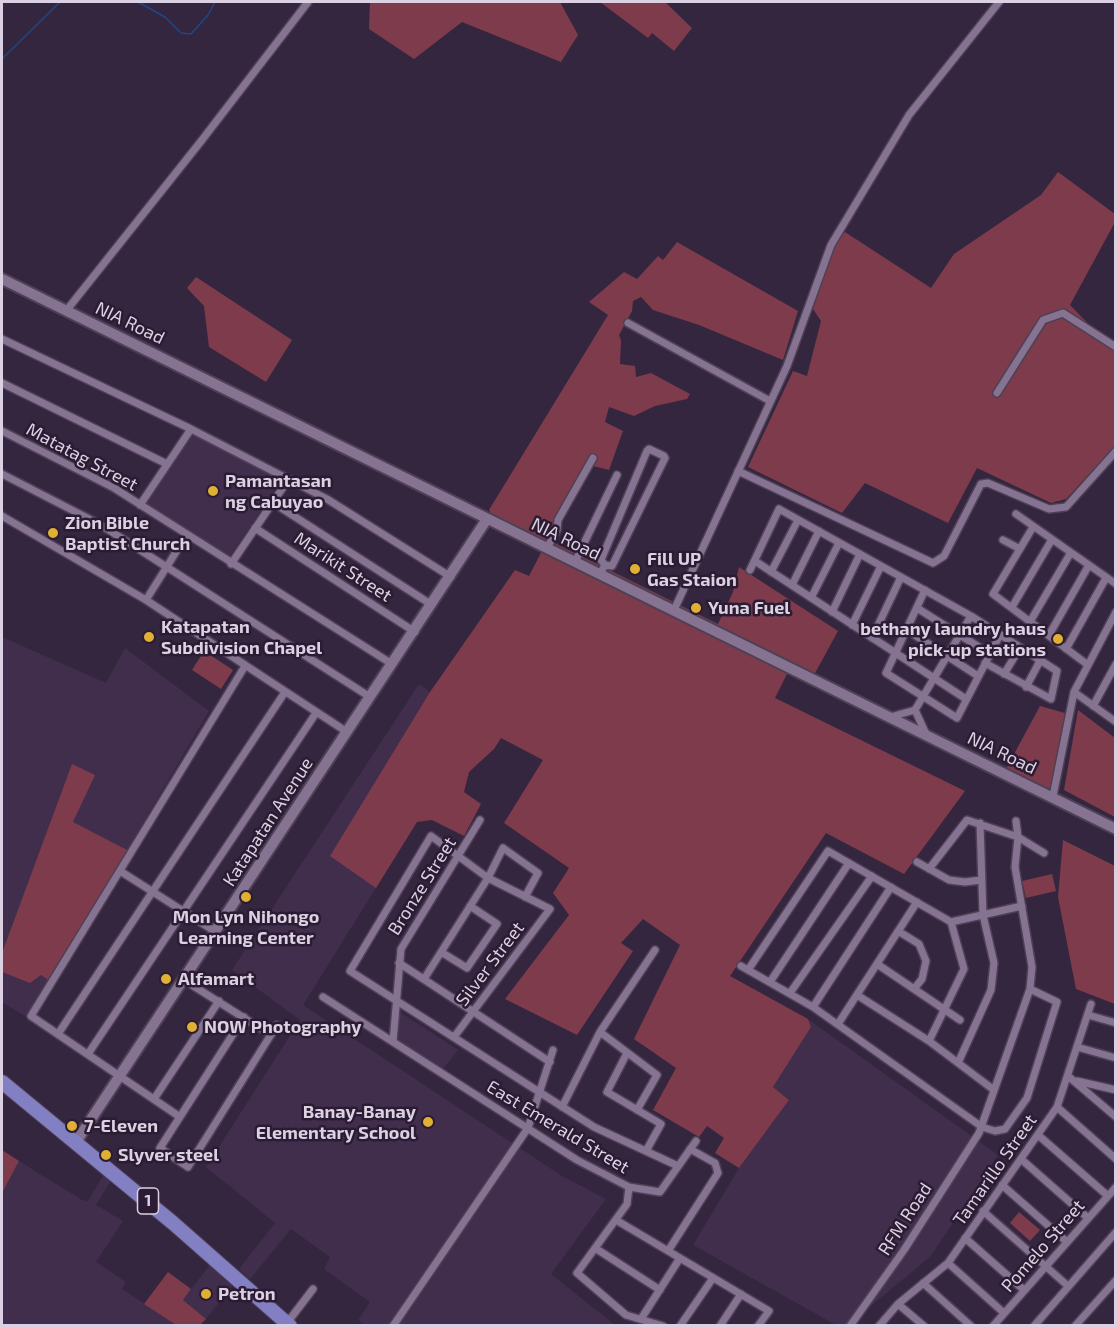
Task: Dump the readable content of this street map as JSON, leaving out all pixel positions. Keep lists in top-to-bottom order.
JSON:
{
  "streets": {
    "highway": ["1"],
    "street": [
      "NIA Road",
      "Matatag Street",
      "Marikit Street",
      "Katapatan Avenue",
      "Bronze Street",
      "Silver Street",
      "East Emerald Street",
      "Tamarillo Street",
      "RFM Road",
      "Pomelo Street"
    ]
  },
  "crossings": [
    ["NIA Road", "Katapatan Avenue"],
    ["Matatag Street", "Katapatan Avenue"],
    ["Marikit Street", "Katapatan Avenue"],
    ["Katapatan Avenue", "1"],
    ["Bronze Street", "East Emerald Street"]
  ],
  "places": [
    "Pamantasan ng Cabuyao",
    "Zion Bible Baptist Church",
    "Fill UP Gas Staion",
    "Yuna Fuel",
    "Katapatan Subdivision Chapel",
    "bethany laundry haus pick-up stations",
    "Mon Lyn Nihongo Learning Center",
    "Alfamart",
    "NOW Photography",
    "Banay-Banay Elementary School",
    "7-Eleven",
    "Slyver steel",
    "Petron"
  ]
}
